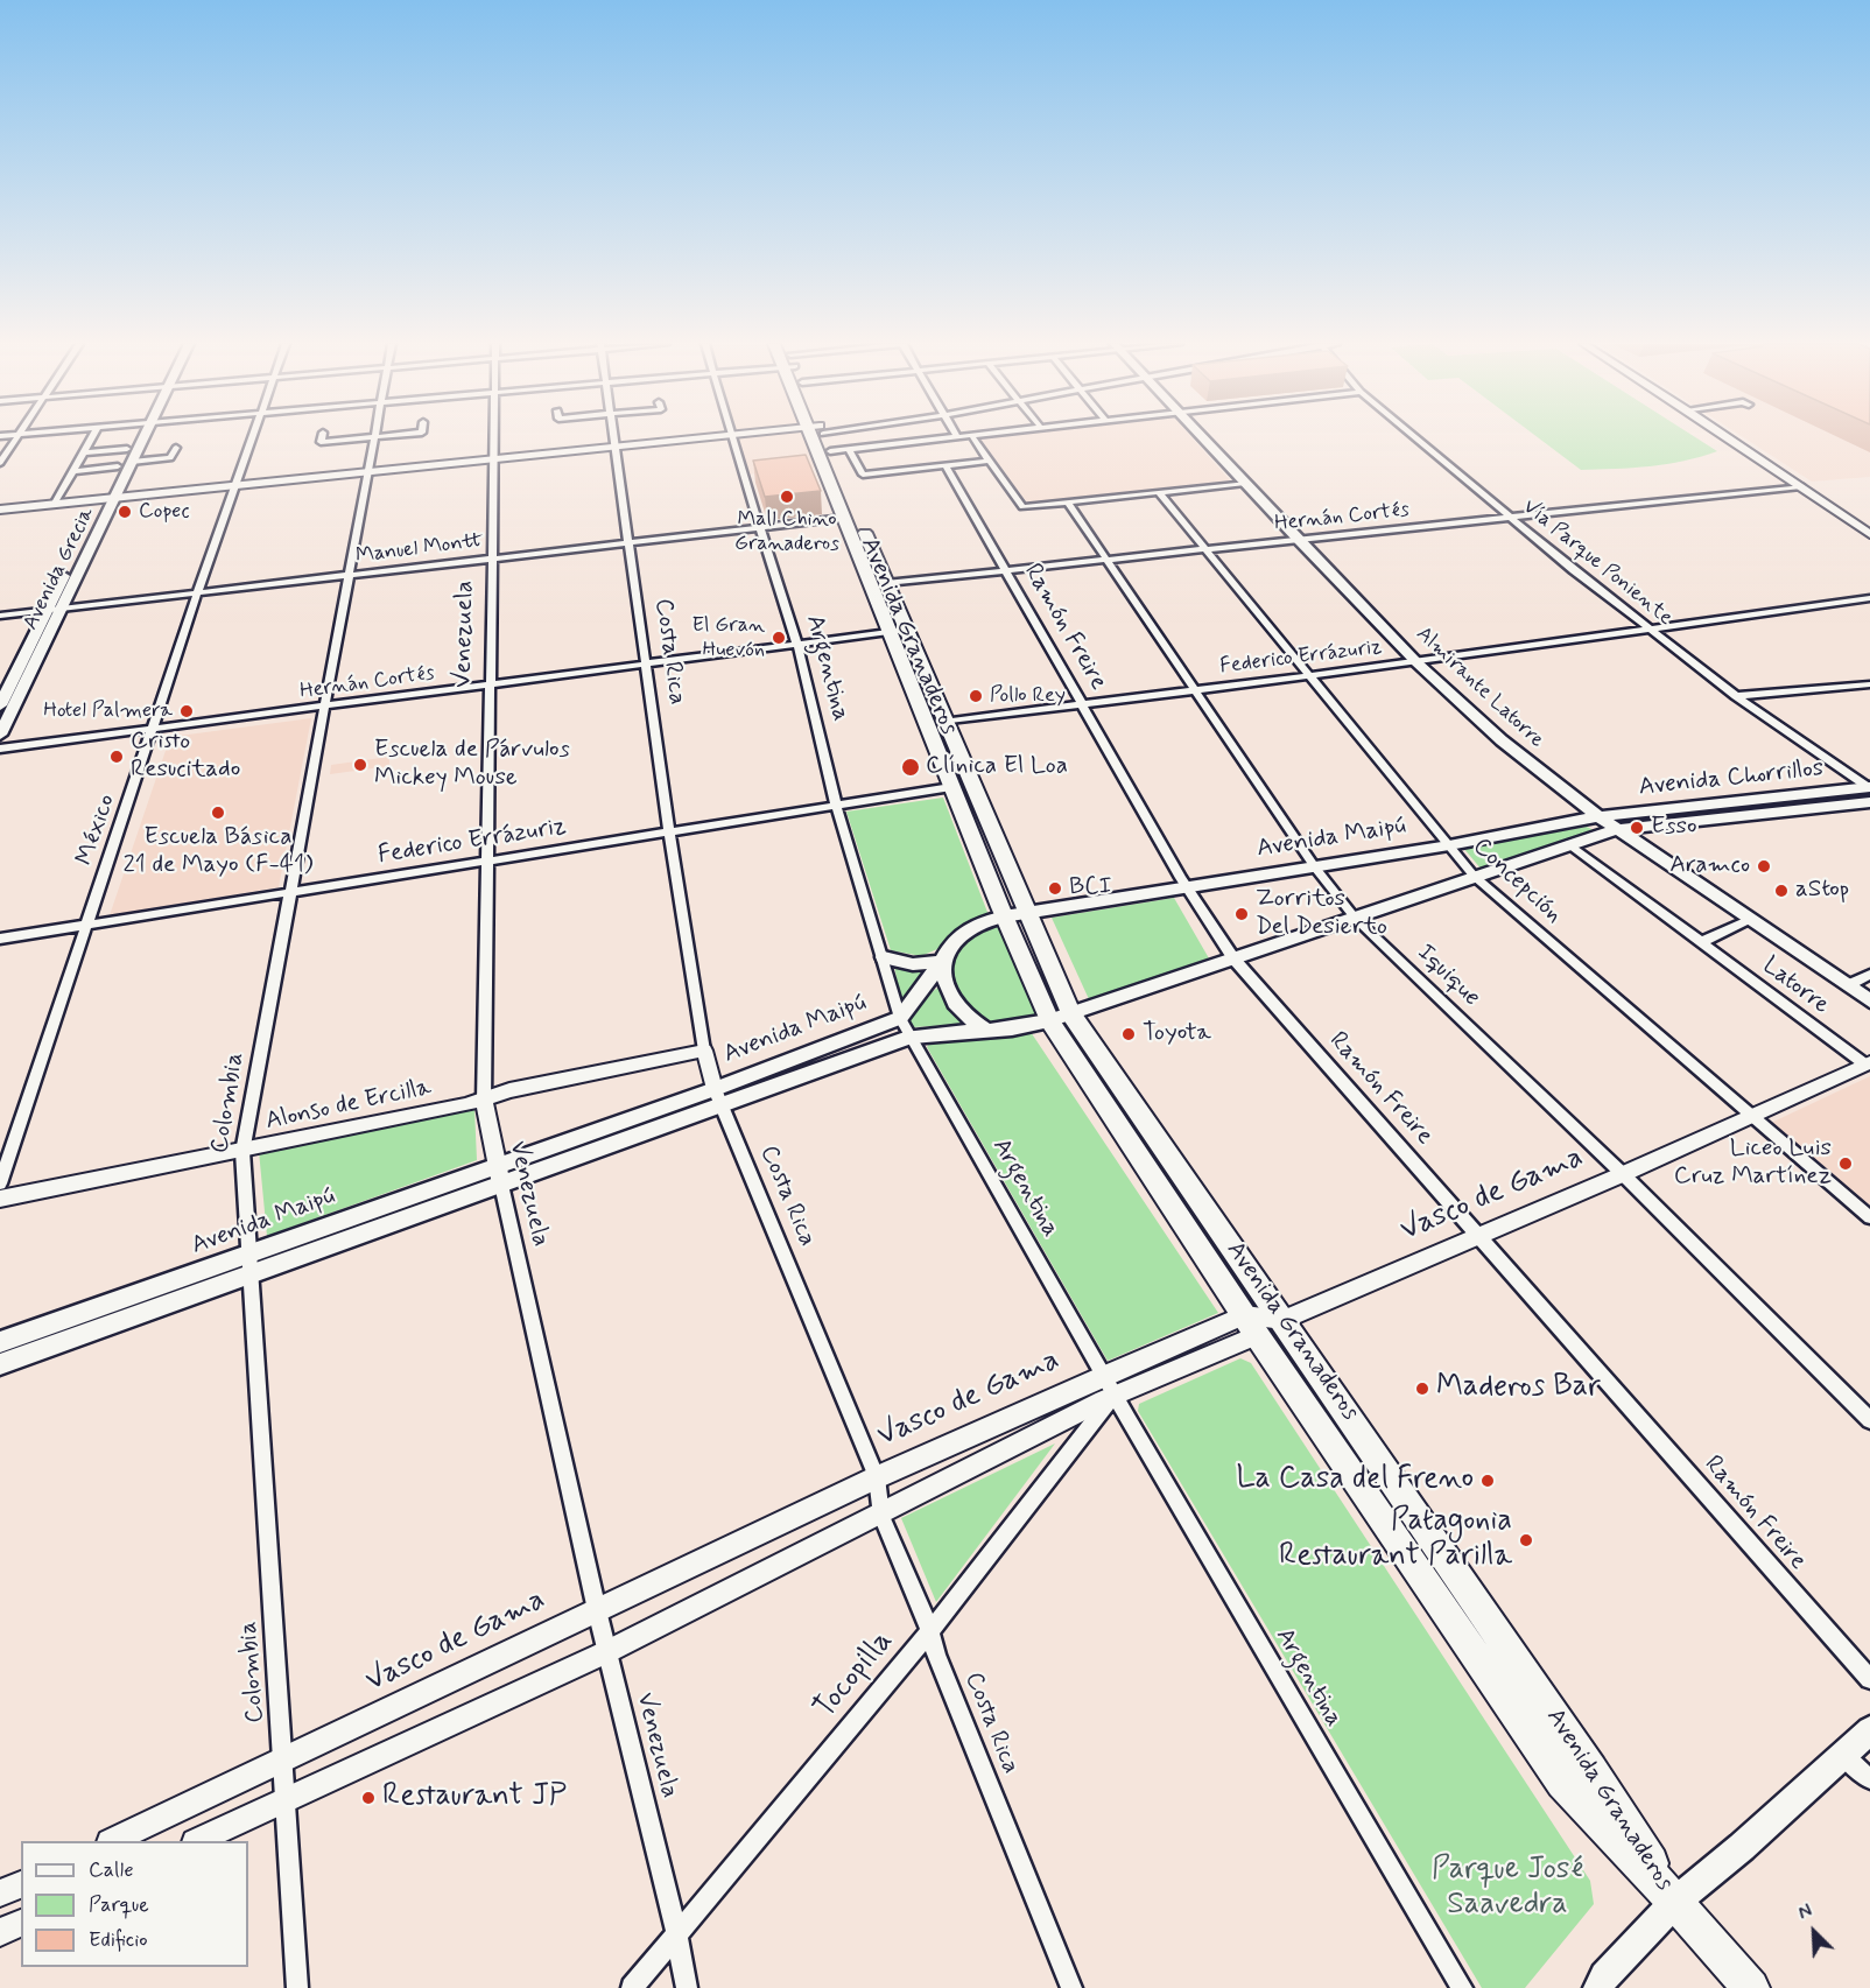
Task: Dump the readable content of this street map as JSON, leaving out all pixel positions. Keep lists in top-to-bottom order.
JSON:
{
  "streets": {
    "main road": [
      "Avenida Grecia",
      "Avenida Granaderos",
      "Almirante Latorre",
      "Avenida Chorrillos",
      "Avenida Maipú"
    ],
    "street": [
      "Hernán Cortés",
      "Manuel Montt",
      "Vía Parque Poniente",
      "Ramón Freire",
      "Venezuela",
      "Costa Rica",
      "Federico Errázuriz",
      "Argentina",
      "México",
      "Concepción",
      "Iquique",
      "Latorre",
      "Colombia",
      "Alonso de Ercilla",
      "Vasco de Gama",
      "Tocopilla"
    ]
  },
  "crossings": [
    ["Hernán Cortés", "Vía Parque Poniente"],
    ["Hernán Cortés", "Ramón Freire"],
    ["Hernán Cortés", "Venezuela"],
    ["Hernán Cortés", "Avenida Granaderos"],
    ["Hernán Cortés", "Costa Rica"],
    ["Hernán Cortés", "Argentina"],
    ["Hernán Cortés", "Almirante Latorre"],
    ["Hernán Cortés", "México"],
    ["Hernán Cortés", "Concepción"],
    ["Hernán Cortés", "Iquique"],
    ["Hernán Cortés", "Colombia"],
    ["Manuel Montt", "Avenida Grecia"],
    ["Manuel Montt", "Venezuela"],
    ["Manuel Montt", "Avenida Granaderos"],
    ["Manuel Montt", "Costa Rica"],
    ["Manuel Montt", "Argentina"],
    ["Manuel Montt", "México"],
    ["Manuel Montt", "Colombia"],
    ["Vía Parque Poniente", "Federico Errázuriz"],
    ["Vía Parque Poniente", "Avenida Chorrillos"],
    ["Ramón Freire", "Federico Errázuriz"],
    ["Ramón Freire", "Avenida Maipú"],
    ["Ramón Freire", "Vasco de Gama"],
    ["Venezuela", "Federico Errázuriz"],
    ["Venezuela", "Avenida Maipú"],
    ["Venezuela", "Alonso de Ercilla"],
    ["Venezuela", "Vasco de Gama"],
    ["Venezuela", "Tocopilla"],
    ["Avenida Granaderos", "Federico Errázuriz"],
    ["Avenida Granaderos", "Avenida Maipú"],
    ["Avenida Granaderos", "Vasco de Gama"],
    ["Costa Rica", "Federico Errázuriz"],
    ["Costa Rica", "Avenida Maipú"],
    ["Costa Rica", "Alonso de Ercilla"],
    ["Costa Rica", "Vasco de Gama"],
    ["Costa Rica", "Tocopilla"],
    ["Federico Errázuriz", "Argentina"],
    ["Federico Errázuriz", "Almirante Latorre"],
    ["Federico Errázuriz", "México"],
    ["Federico Errázuriz", "Concepción"],
    ["Federico Errázuriz", "Iquique"],
    ["Federico Errázuriz", "Colombia"],
    ["Argentina", "Avenida Maipú"],
    ["Argentina", "Vasco de Gama"],
    ["Argentina", "Tocopilla"],
    ["Almirante Latorre", "Avenida Chorrillos"],
    ["Almirante Latorre", "Avenida Maipú"],
    ["Avenida Chorrillos", "Avenida Maipú"],
    ["Avenida Maipú", "Concepción"],
    ["Avenida Maipú", "Iquique"],
    ["Avenida Maipú", "Latorre"],
    ["Avenida Maipú", "Colombia"],
    ["Concepción", "Vasco de Gama"],
    ["Iquique", "Vasco de Gama"],
    ["Latorre", "Vasco de Gama"],
    ["Colombia", "Alonso de Ercilla"],
    ["Colombia", "Vasco de Gama"],
    ["Vasco de Gama", "Tocopilla"]
  ],
  "parks": ["Parque José Saavedra"],
  "places": [
    "Mall Chino Granaderos",
    "Copec",
    "El Gran Huevón",
    "Pollo Rey",
    "Hotel Palmera",
    "Cristo Resucitado",
    "Escuela de Párvulos Mickey Mouse",
    "Clínica El Loa",
    "Escuela Básica 21 de Mayo (F-41)",
    "Esso",
    "Aramco",
    "BCI",
    "aStop",
    "Zorritos Del Desierto",
    "Toyota",
    "Liceo Luis Cruz Martínez",
    "Maderos Bar",
    "La Casa del Freno",
    "Patagonia Restaurant Parilla",
    "Restaurant JP"
  ],
  "legend": ["Calle", "Parque", "Edificio"],
  "north": "top left"
}
